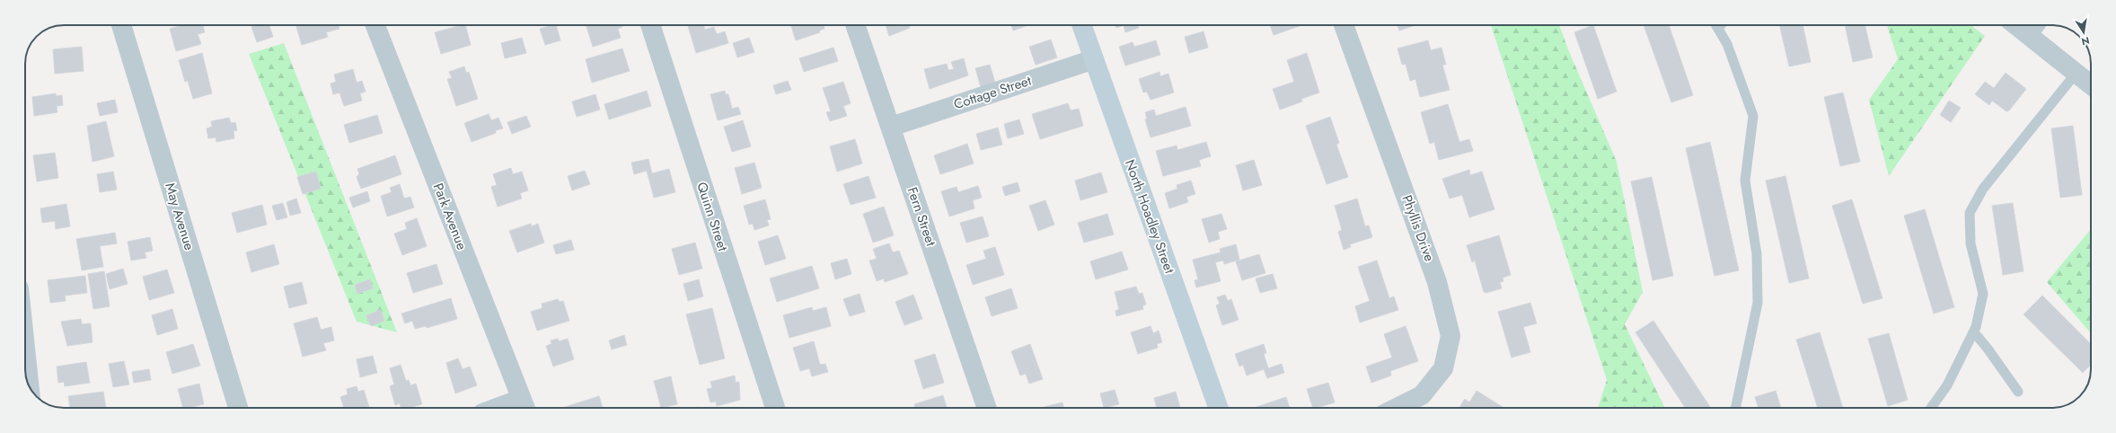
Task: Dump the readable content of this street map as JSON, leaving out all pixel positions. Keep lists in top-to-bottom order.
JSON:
{
  "streets": {
    "street": [
      "Cottage Street",
      "May Avenue",
      "Park Avenue",
      "Quinn Street",
      "Fern Street",
      "North Hoadley Street",
      "Phyllis Drive"
    ]
  },
  "crossings": [
    ["Cottage Street", "Fern Street"],
    ["Cottage Street", "North Hoadley Street"]
  ],
  "north": "bottom"
}
